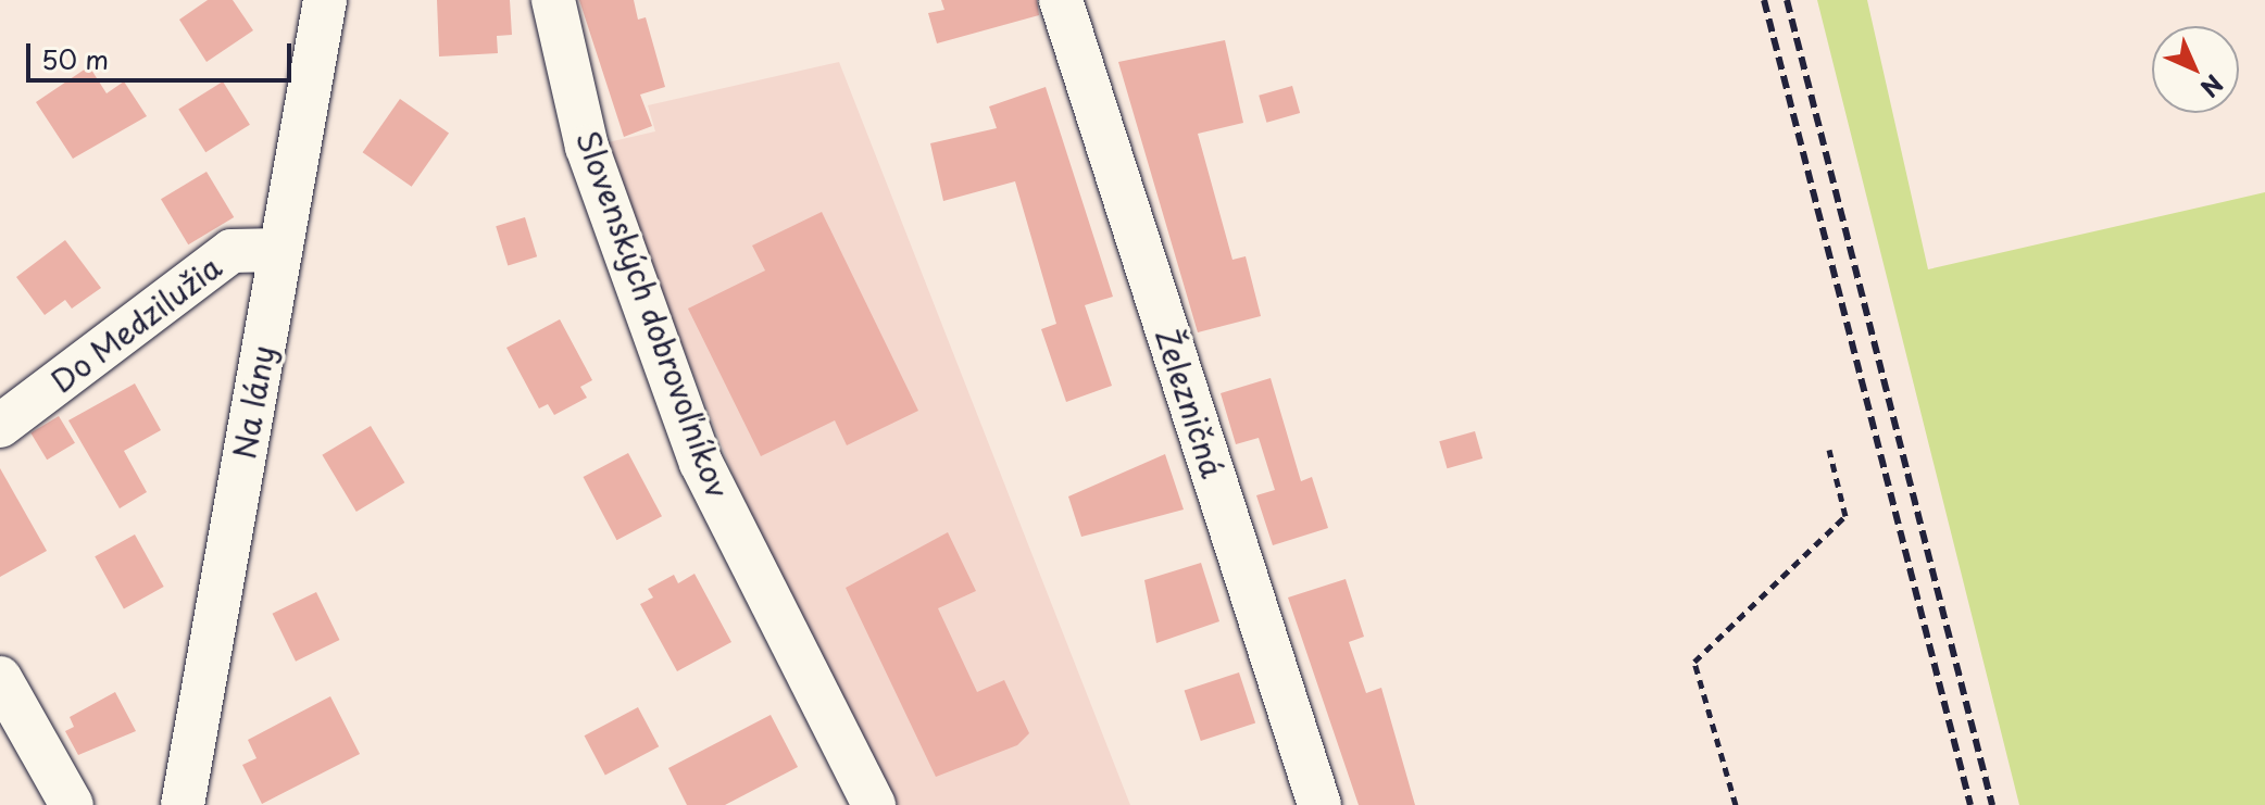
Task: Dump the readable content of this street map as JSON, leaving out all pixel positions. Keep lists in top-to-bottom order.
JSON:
{
  "streets": {
    "street": [
      "Slovenských dobrovoľníkov",
      "Do Medzilužia",
      "Na lány",
      "Železničná"
    ]
  },
  "crossings": [
    ["Do Medzilužia", "Na lány"]
  ],
  "scale_bar": "50 m",
  "north": "bottom right"
}
